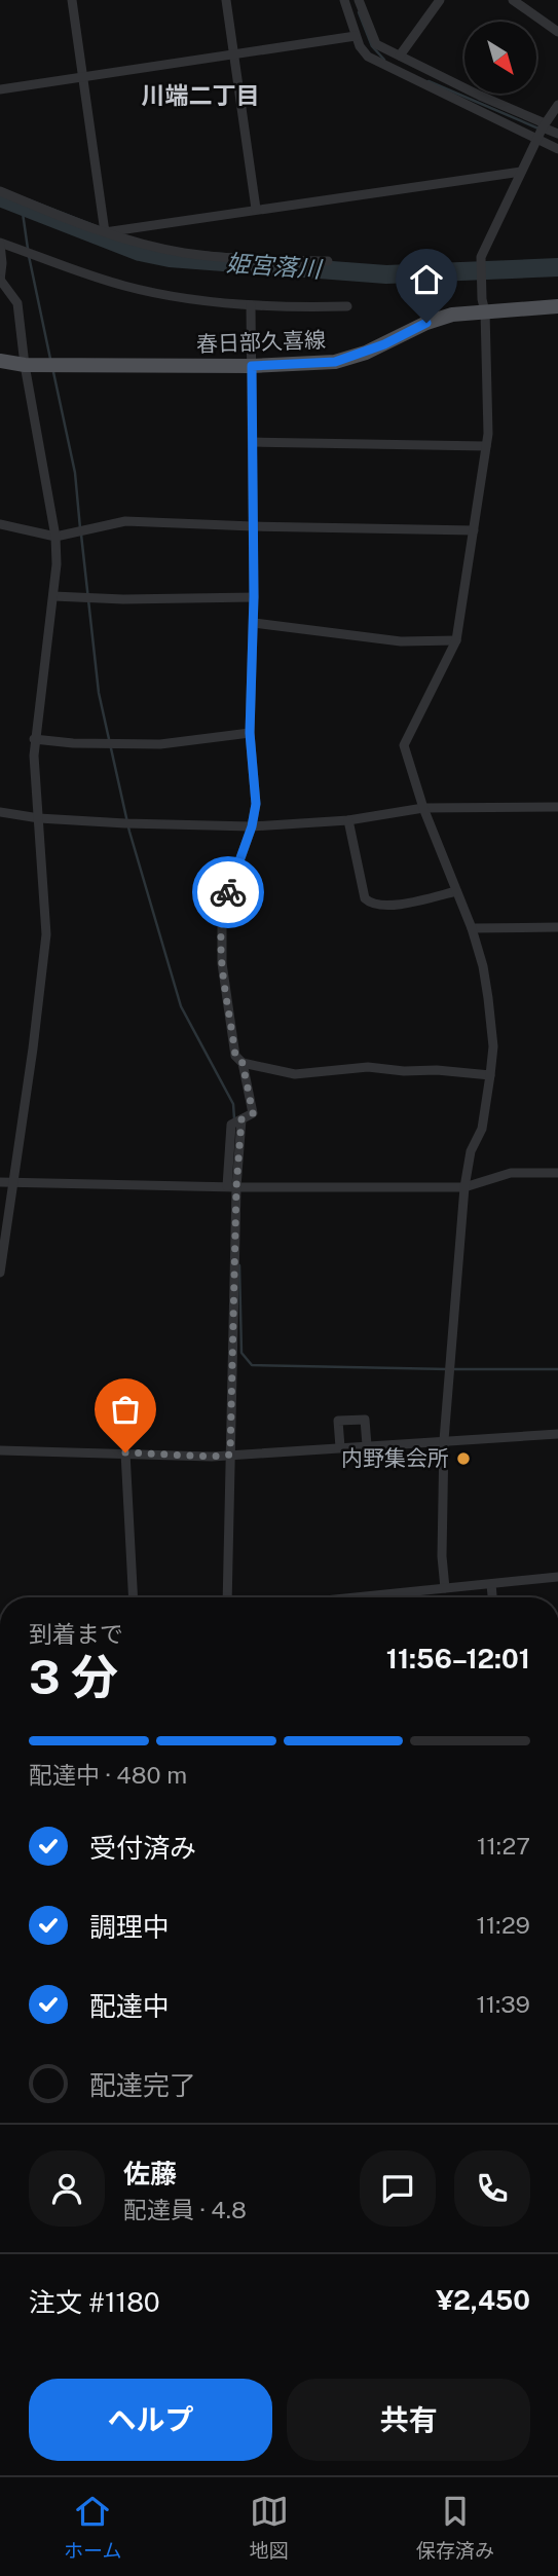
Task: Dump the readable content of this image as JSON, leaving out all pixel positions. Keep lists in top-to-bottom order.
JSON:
{
  "streets": {
    "main road": ["春日部久喜線"]
  },
  "districts": ["川端二丁目"],
  "water": ["姫宮落川"],
  "places": ["内野集会所"],
  "north": "bottom right",
  "page": {
    "heading": ["3 分", "到着まで", "11:56–12:01"],
    "panel": [
      "佐藤",
      "配達員 · 4.8",
      "注文 #1180",
      "¥2,450"
    ],
    "bar": "配達中 · 480 m",
    "list": [
      ["受付済み", "11:27"],
      ["調理中", "11:29"],
      ["配達中", "11:39"],
      "配達完了"
    ],
    "buttons": ["ヘルプ", "共有"],
    "tabs": ["ホーム", "地図", "保存済み"]
  }
}
